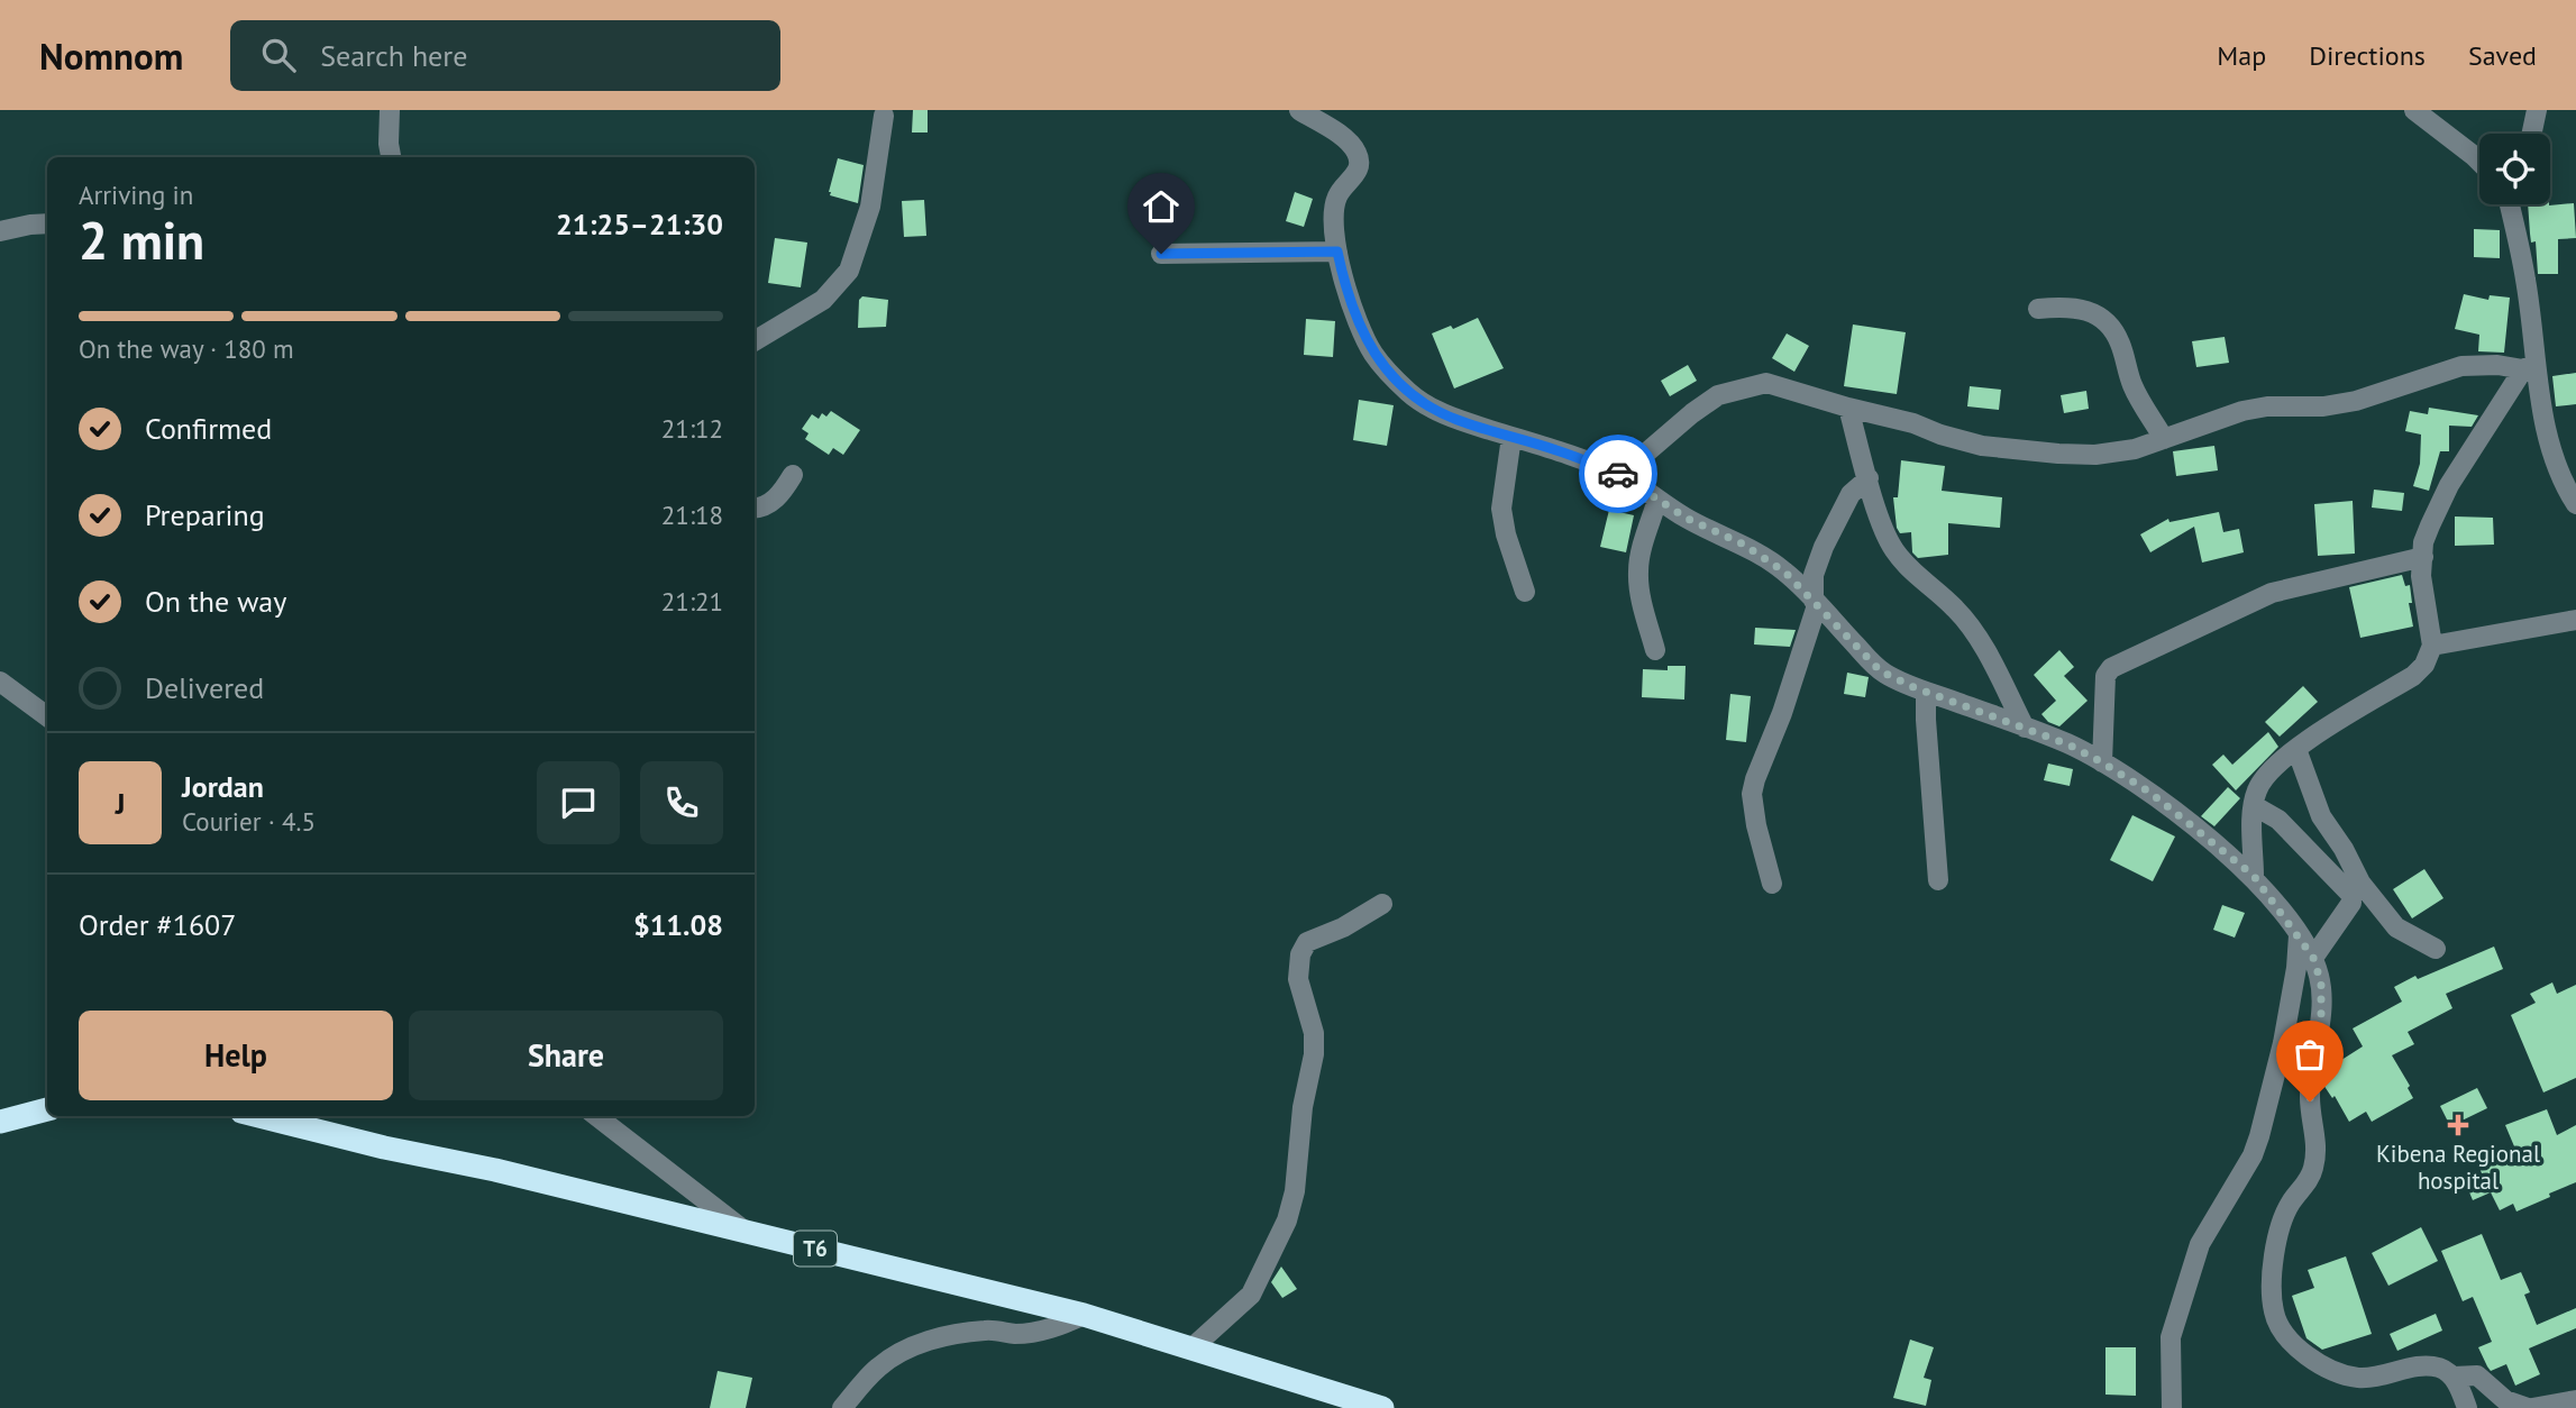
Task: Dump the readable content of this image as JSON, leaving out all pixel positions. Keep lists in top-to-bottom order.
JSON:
{
  "streets": {
    "highway": ["T6"]
  },
  "places": {
    "health": ["Kibena Regional hospital"]
  },
  "page": {
    "header": "Nomnom",
    "search": "Search here",
    "nav": ["Map", "Directions", "Saved"],
    "heading": ["2 min", "Arriving in", "21:25–21:30"],
    "panel": [
      "Jordan",
      "Courier · 4.5",
      "Order #1607",
      "$11.08"
    ],
    "bar": "On the way · 180 m",
    "list": [
      ["Confirmed", "21:12"],
      ["Preparing", "21:18"],
      ["On the way", "21:21"],
      "Delivered"
    ],
    "round": "J",
    "buttons": ["Help", "Share"]
  }
}
